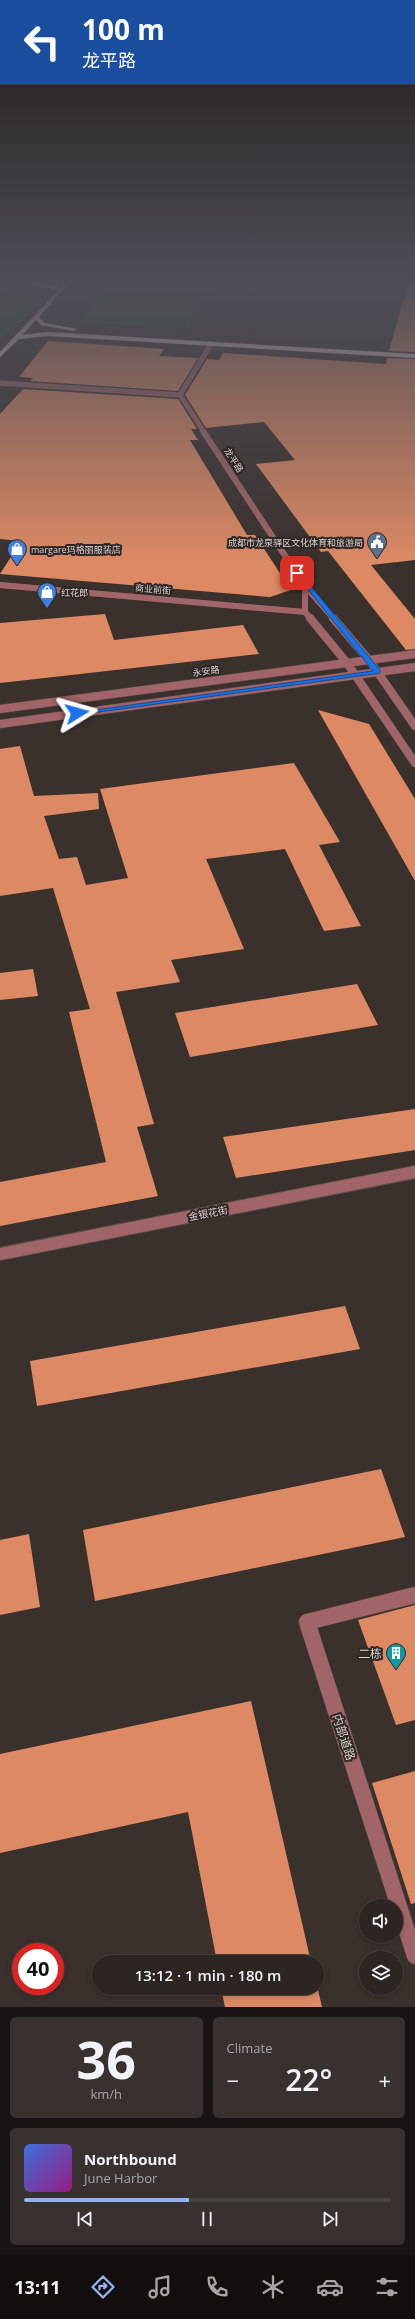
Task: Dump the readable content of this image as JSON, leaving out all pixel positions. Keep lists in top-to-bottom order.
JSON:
{
  "streets": {
    "street": [
      "龙平路",
      "商业前街",
      "永安路",
      "金银花街",
      "内部道路"
    ]
  },
  "crossings": [
    ["龙平路", "永安路"]
  ],
  "places": {
    "public building": ["成都市龙泉驿区文化体育和旅游局"],
    "shop": ["margare玛格丽服装店", "红花郎"],
    "building": ["二栋"]
  },
  "page": {
    "turn": ["100 m", "龙平路"],
    "limit": "40",
    "trip": "13:12 · 1 min · 180 m",
    "tile": [
      ["36", "km/h"],
      "Climate"
    ],
    "heat": ["−", "22°", "+"],
    "song": ["Northbound", "June Harbor"],
    "tabs": "13:11"
  }
}
